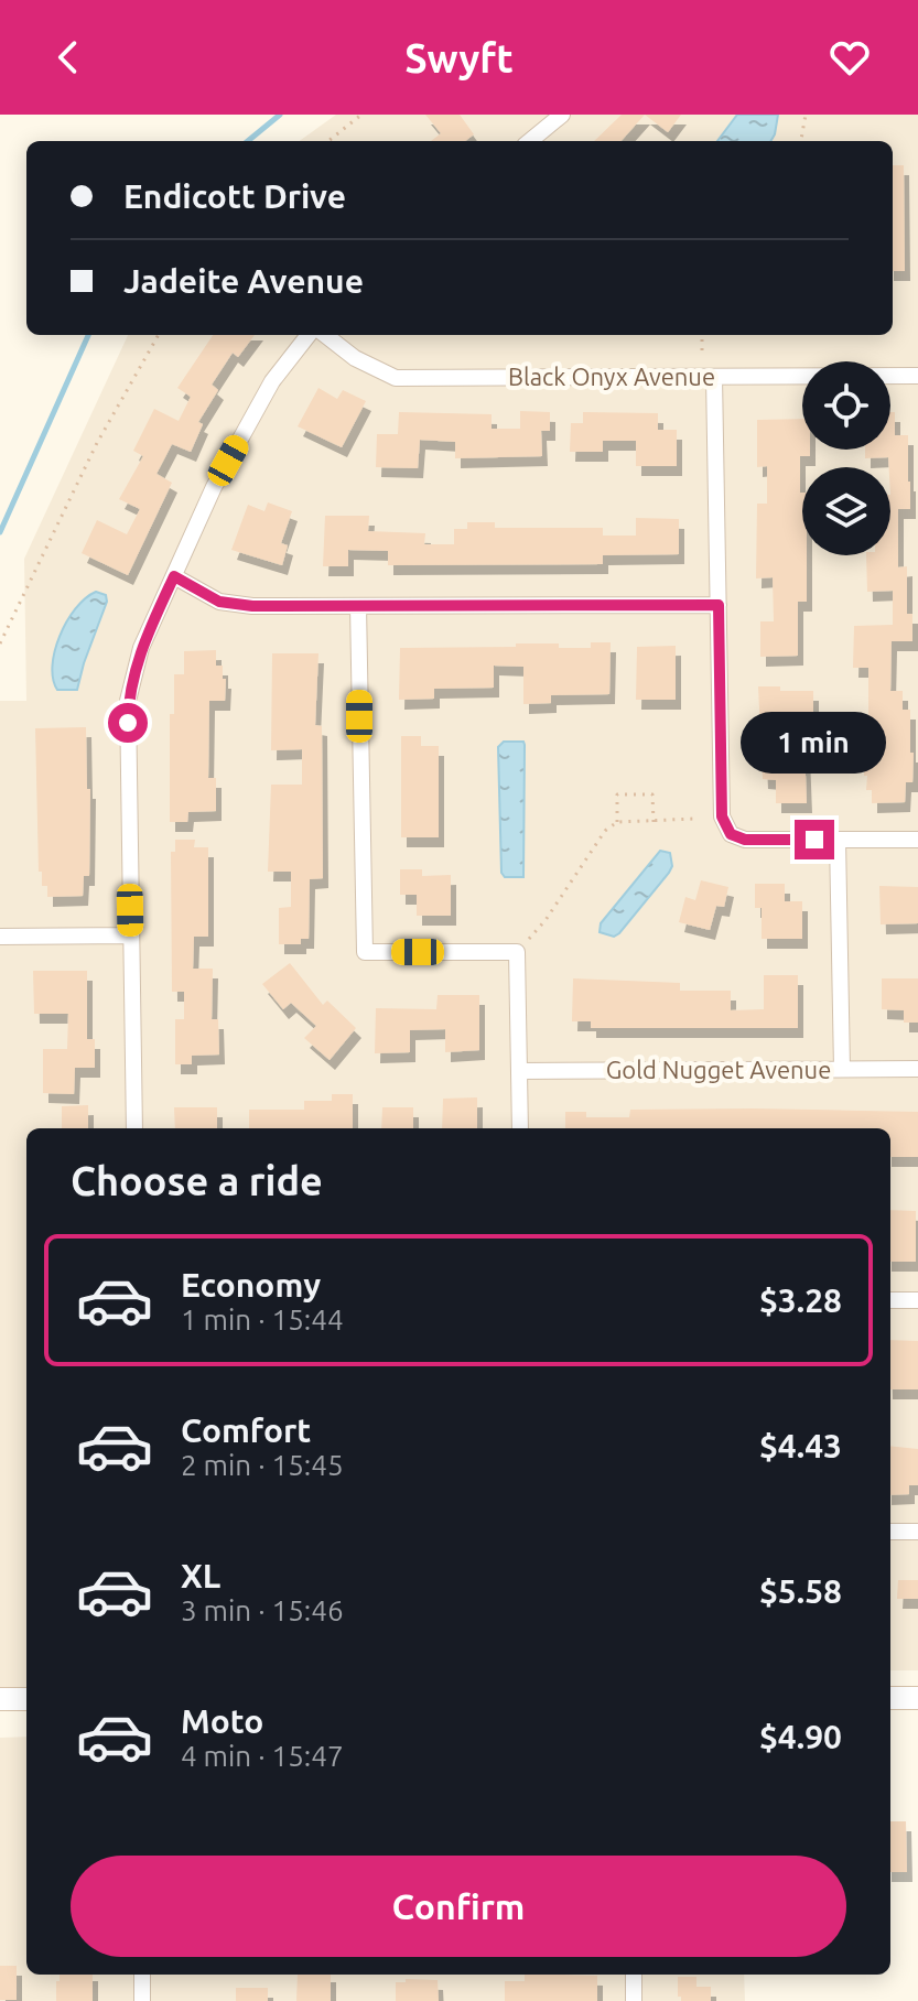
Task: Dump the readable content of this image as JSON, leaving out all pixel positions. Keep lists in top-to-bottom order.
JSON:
{
  "streets": {
    "street": ["Black Onyx Avenue", "Gold Nugget Avenue"]
  },
  "page": {
    "header": "Swyft",
    "banner": ["Endicott Drive", "Jadeite Avenue"],
    "bubble": "1 min",
    "heading": "Choose a ride",
    "list": [
      {
        "name": "Economy",
        "note": "1 min · 15:44",
        "value": "$3.28"
      },
      {
        "name": "Comfort",
        "note": "2 min · 15:45",
        "value": "$4.43"
      },
      {
        "name": "XL",
        "note": "3 min · 15:46",
        "value": "$5.58"
      },
      {
        "name": "Moto",
        "note": "4 min · 15:47",
        "value": "$4.90"
      }
    ],
    "buttons": "Confirm"
  }
}
